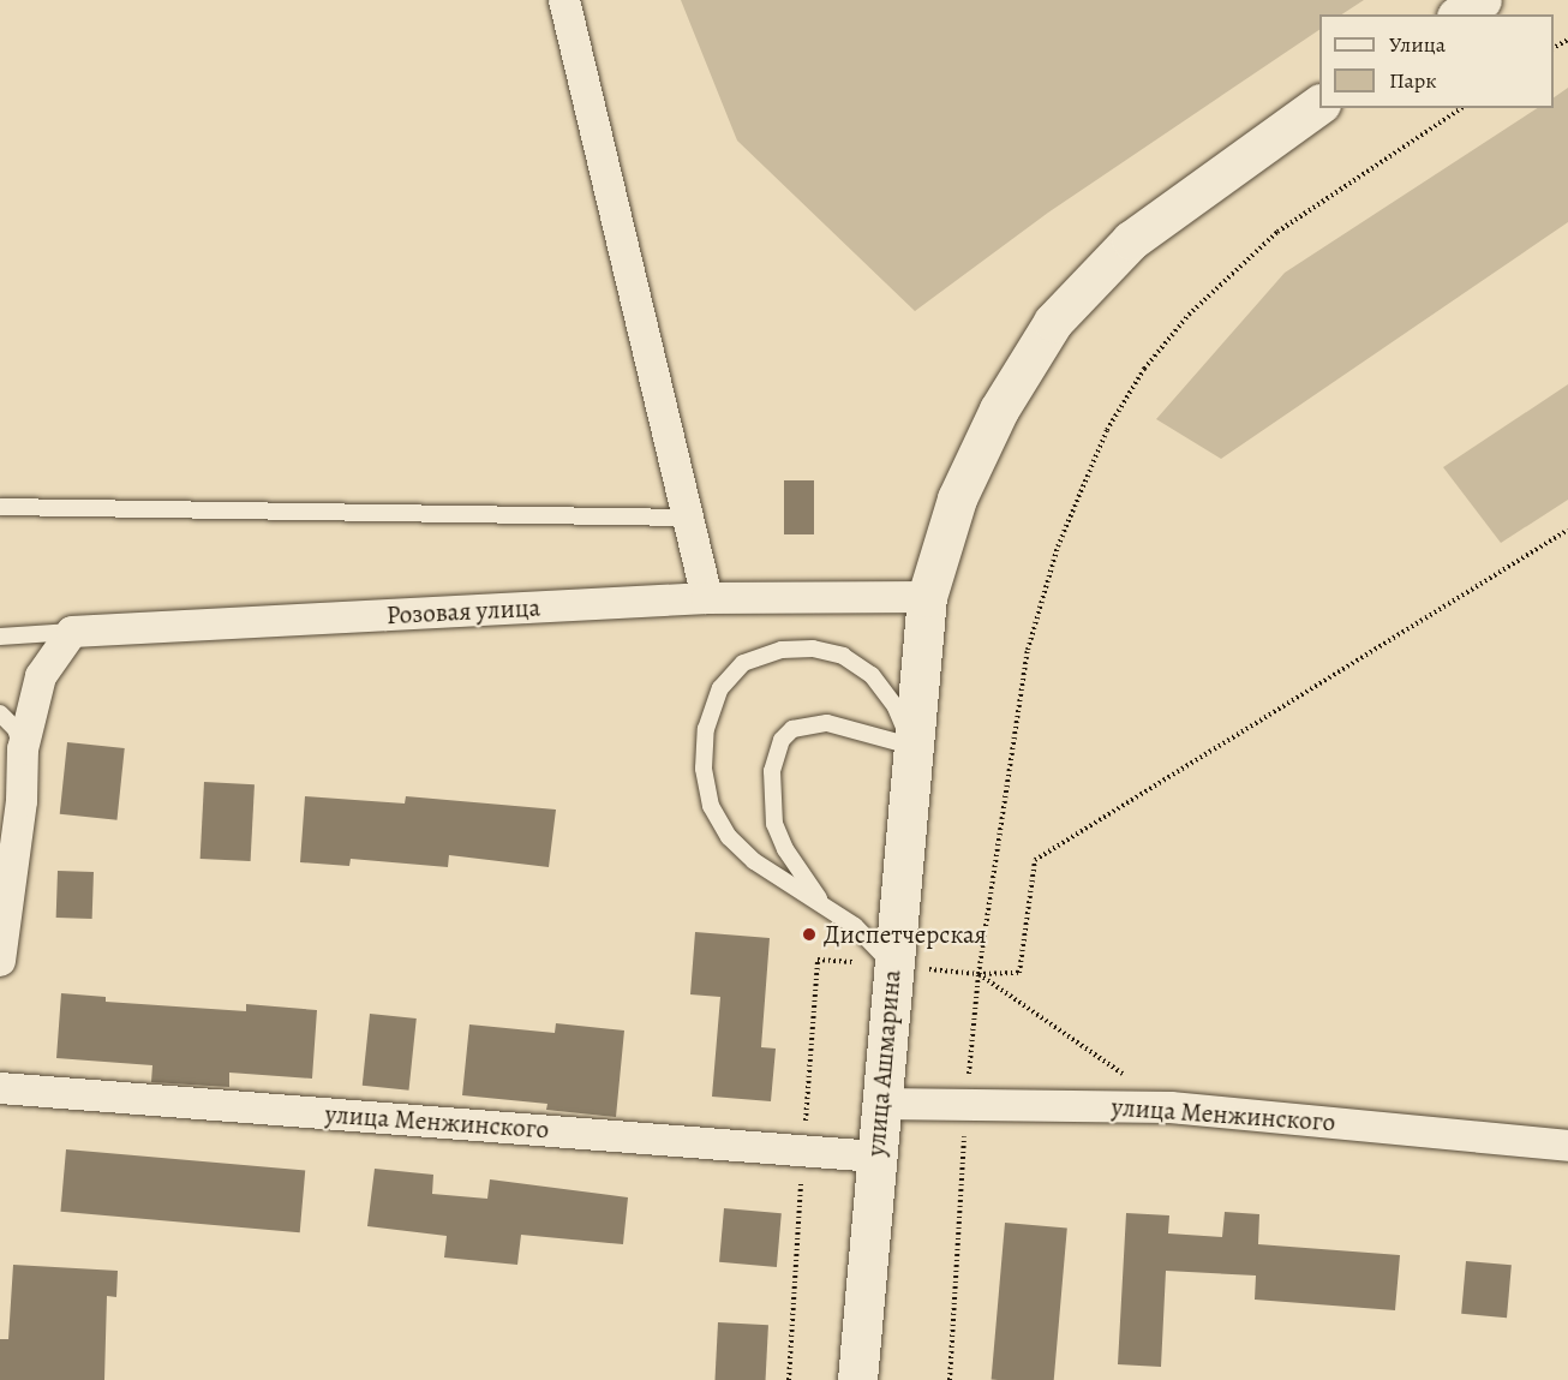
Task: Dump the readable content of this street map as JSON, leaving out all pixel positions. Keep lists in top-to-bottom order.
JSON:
{
  "streets": {
    "street": ["Розовая улица", "улица Ашмарина", "улица Менжинского"]
  },
  "crossings": [
    ["Розовая улица", "улица Ашмарина"],
    ["улица Ашмарина", "улица Менжинского"]
  ],
  "places": ["Диспетчерская"],
  "legend": ["Улица", "Парк"]
}
